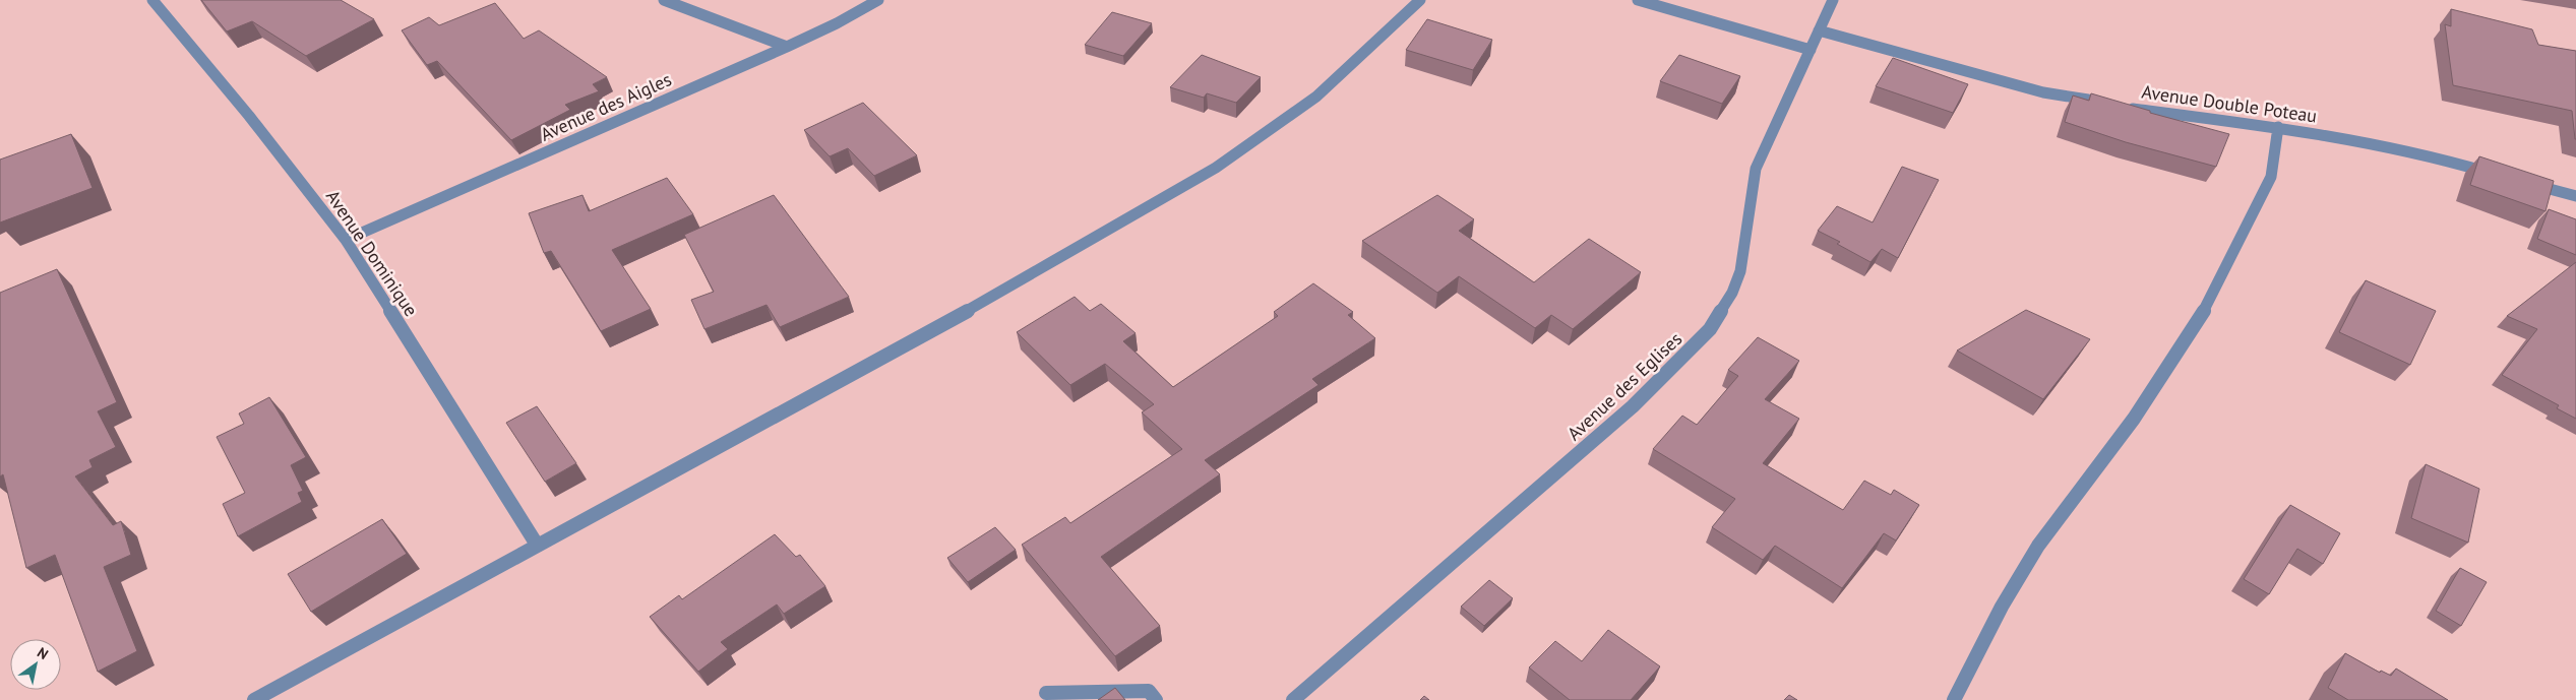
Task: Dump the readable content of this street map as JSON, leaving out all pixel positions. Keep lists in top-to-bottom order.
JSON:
{
  "streets": {
    "street": [
      "Avenue Double Poteau",
      "Avenue des Aigles",
      "Avenue Dominique",
      "Avenue des Eglises"
    ]
  },
  "crossings": [
    ["Avenue des Aigles", "Avenue Dominique"]
  ],
  "north": "top right"
}
